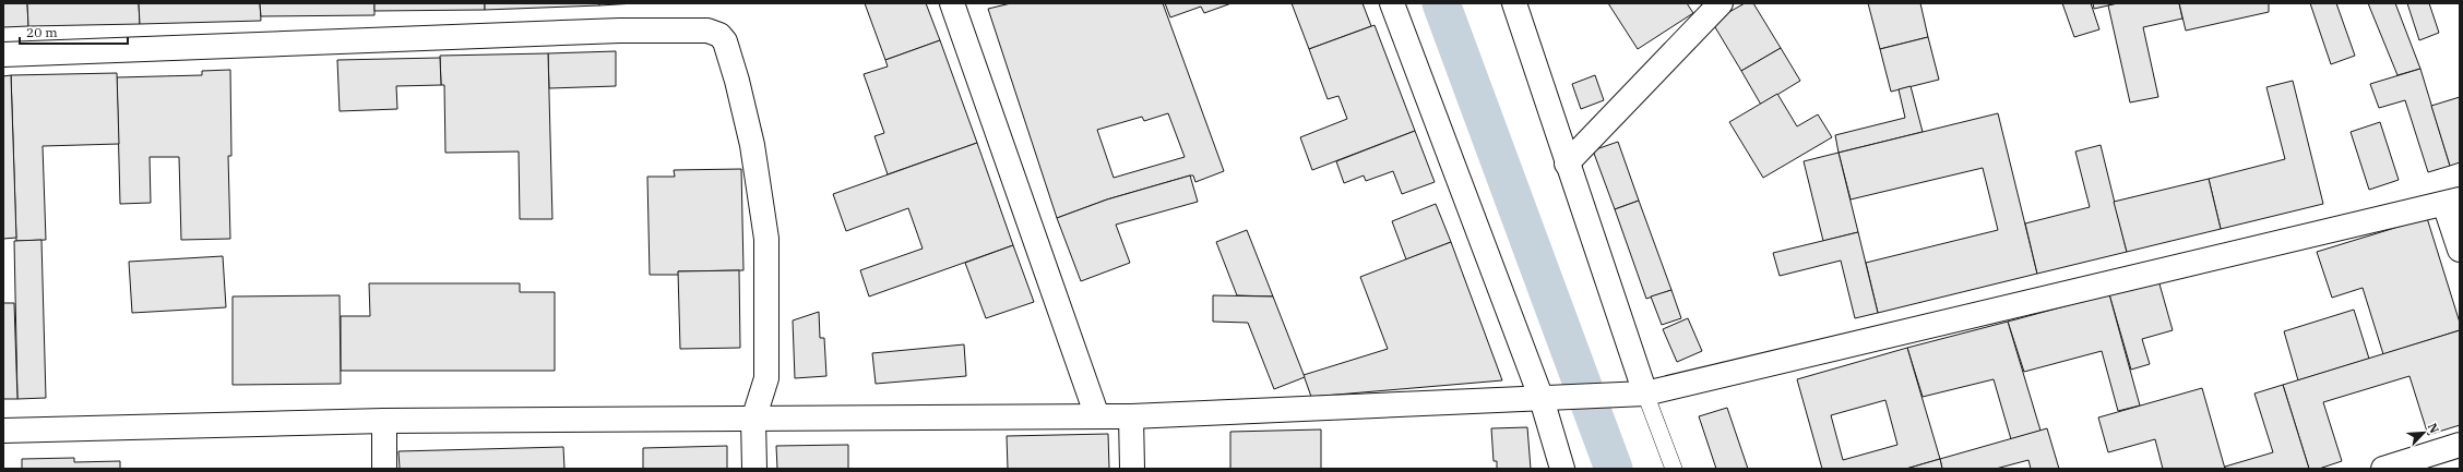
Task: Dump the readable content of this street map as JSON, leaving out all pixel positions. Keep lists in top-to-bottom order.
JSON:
{
  "scale_bar": "20 m",
  "north": "top right"
}
